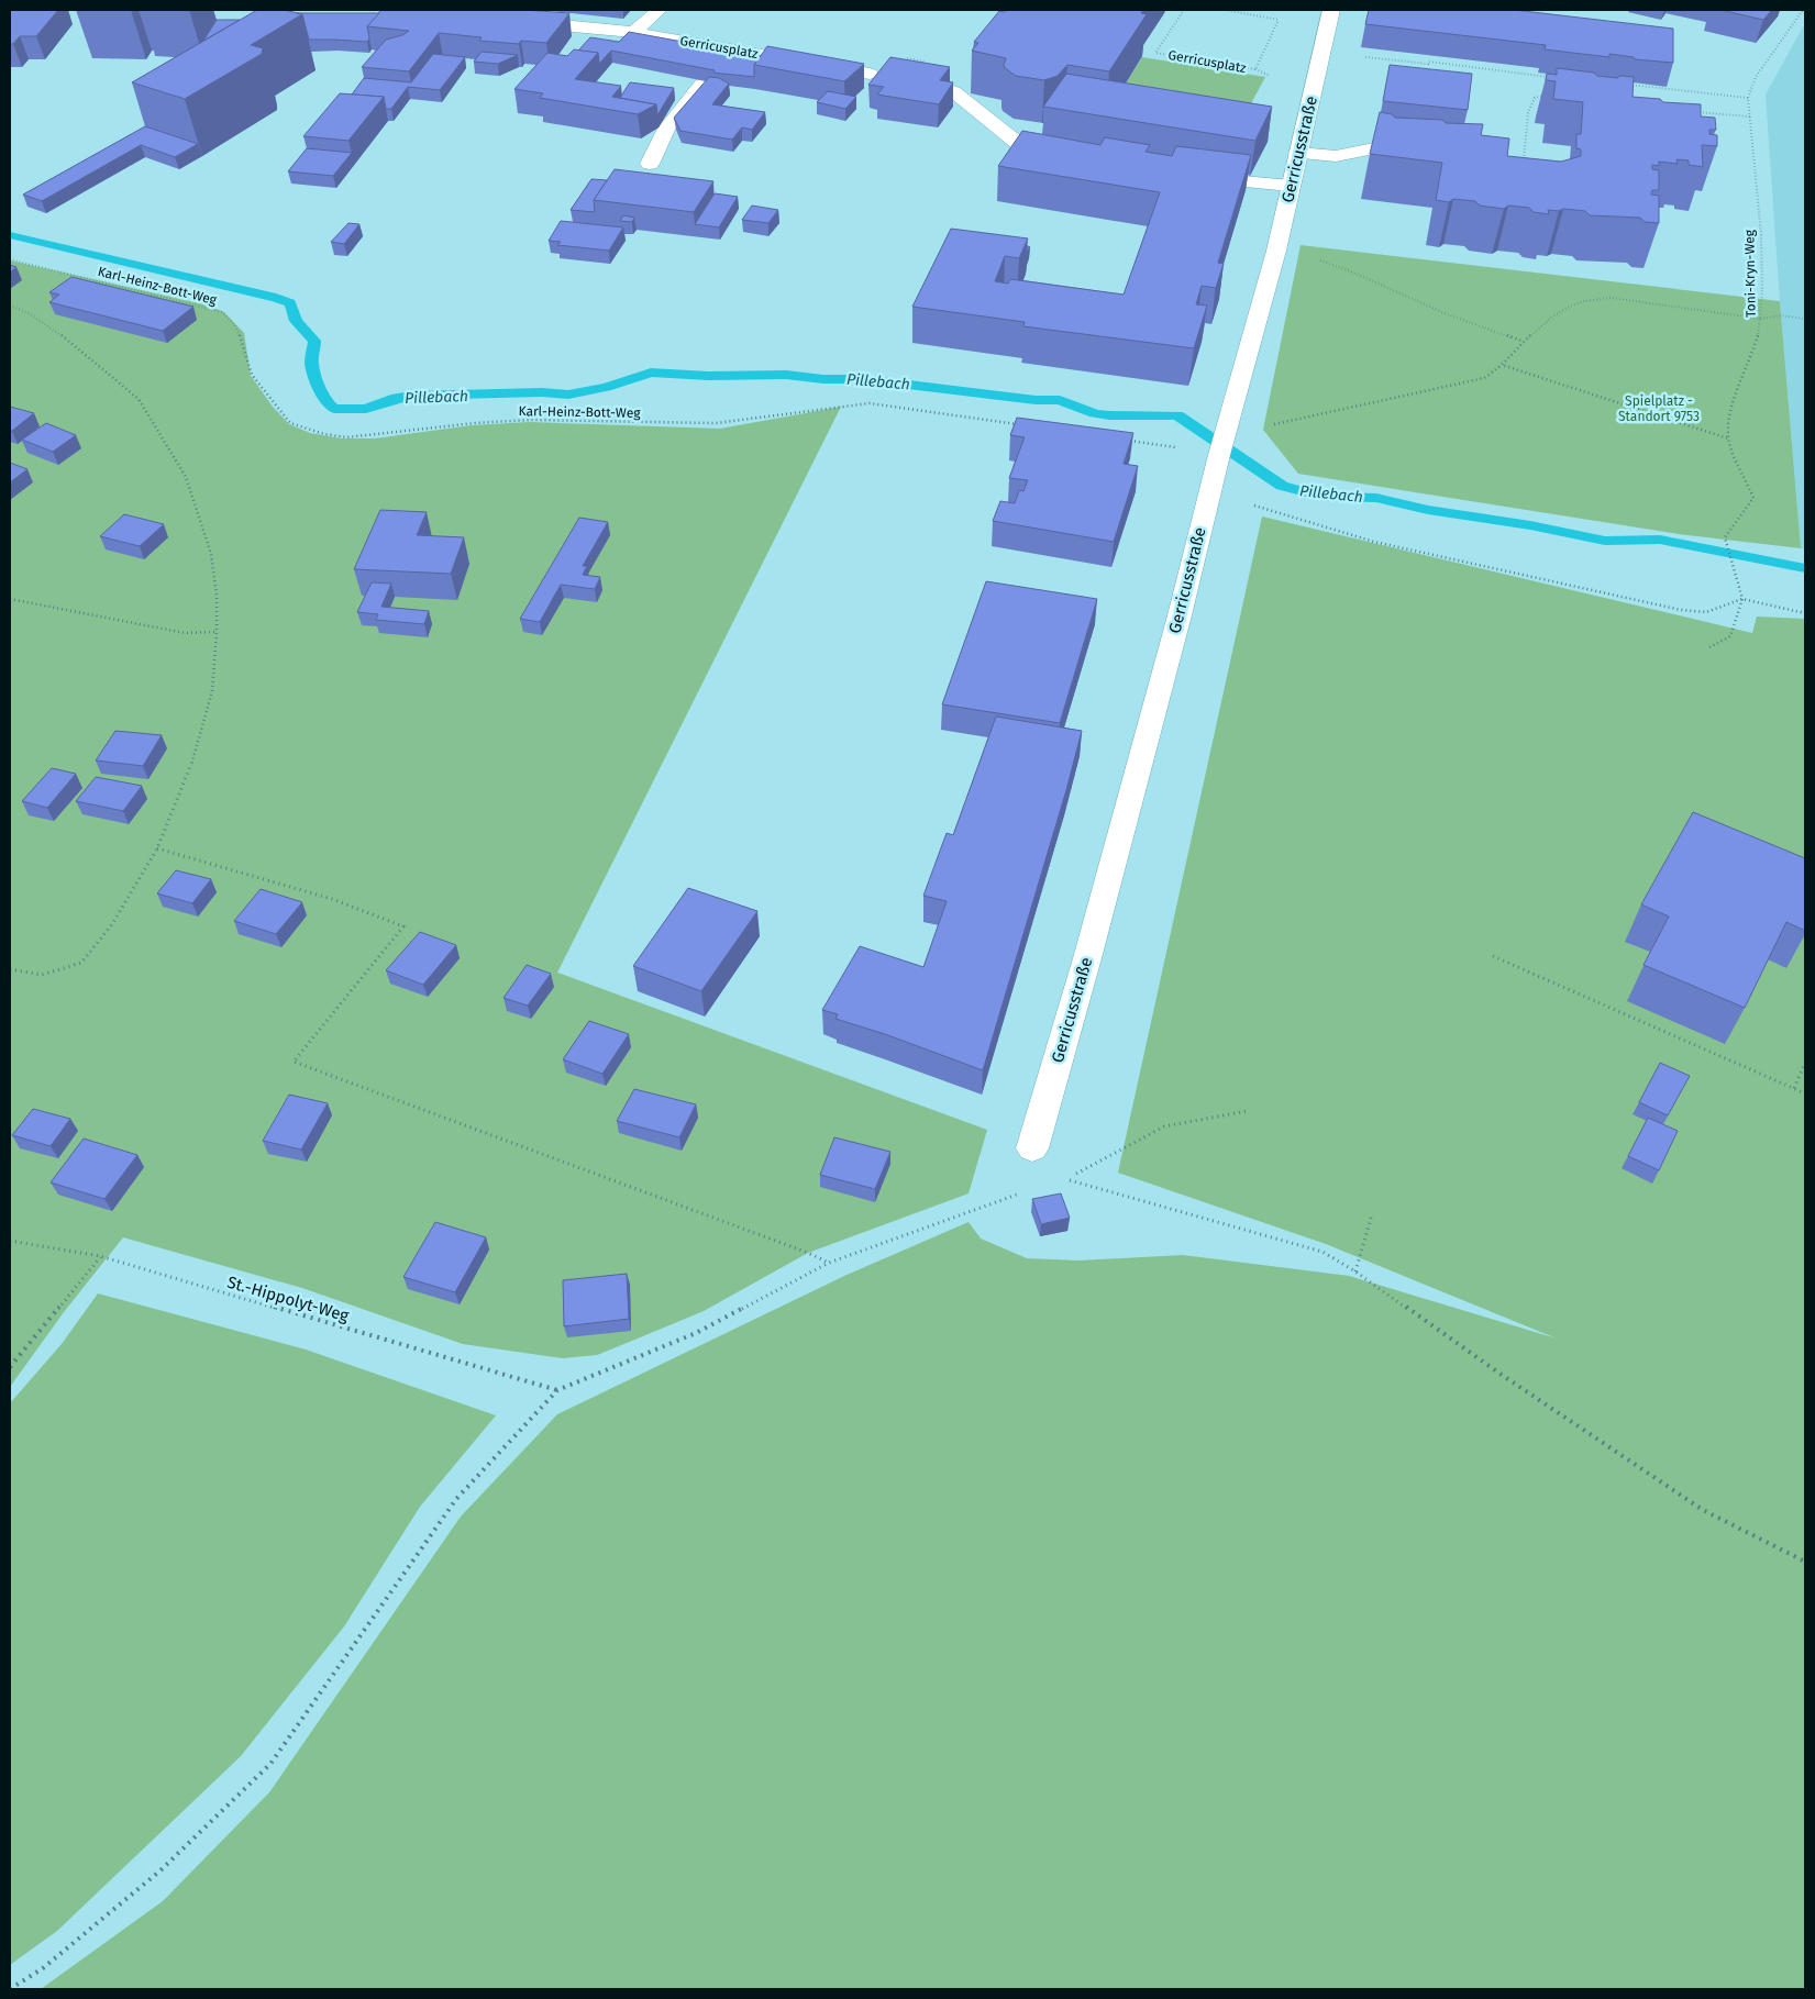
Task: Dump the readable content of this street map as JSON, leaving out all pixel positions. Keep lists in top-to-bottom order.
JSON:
{
  "streets": {
    "street": ["Gerricusplatz", "Gerricusstraße"],
    "path": ["Toni-Kryn-Weg", "Karl-Heinz-Bott-Weg", "St.-Hippolyt-Weg"]
  },
  "water": ["Pillebach"],
  "parks": ["Spielplatz - Standort 9753"]
}
